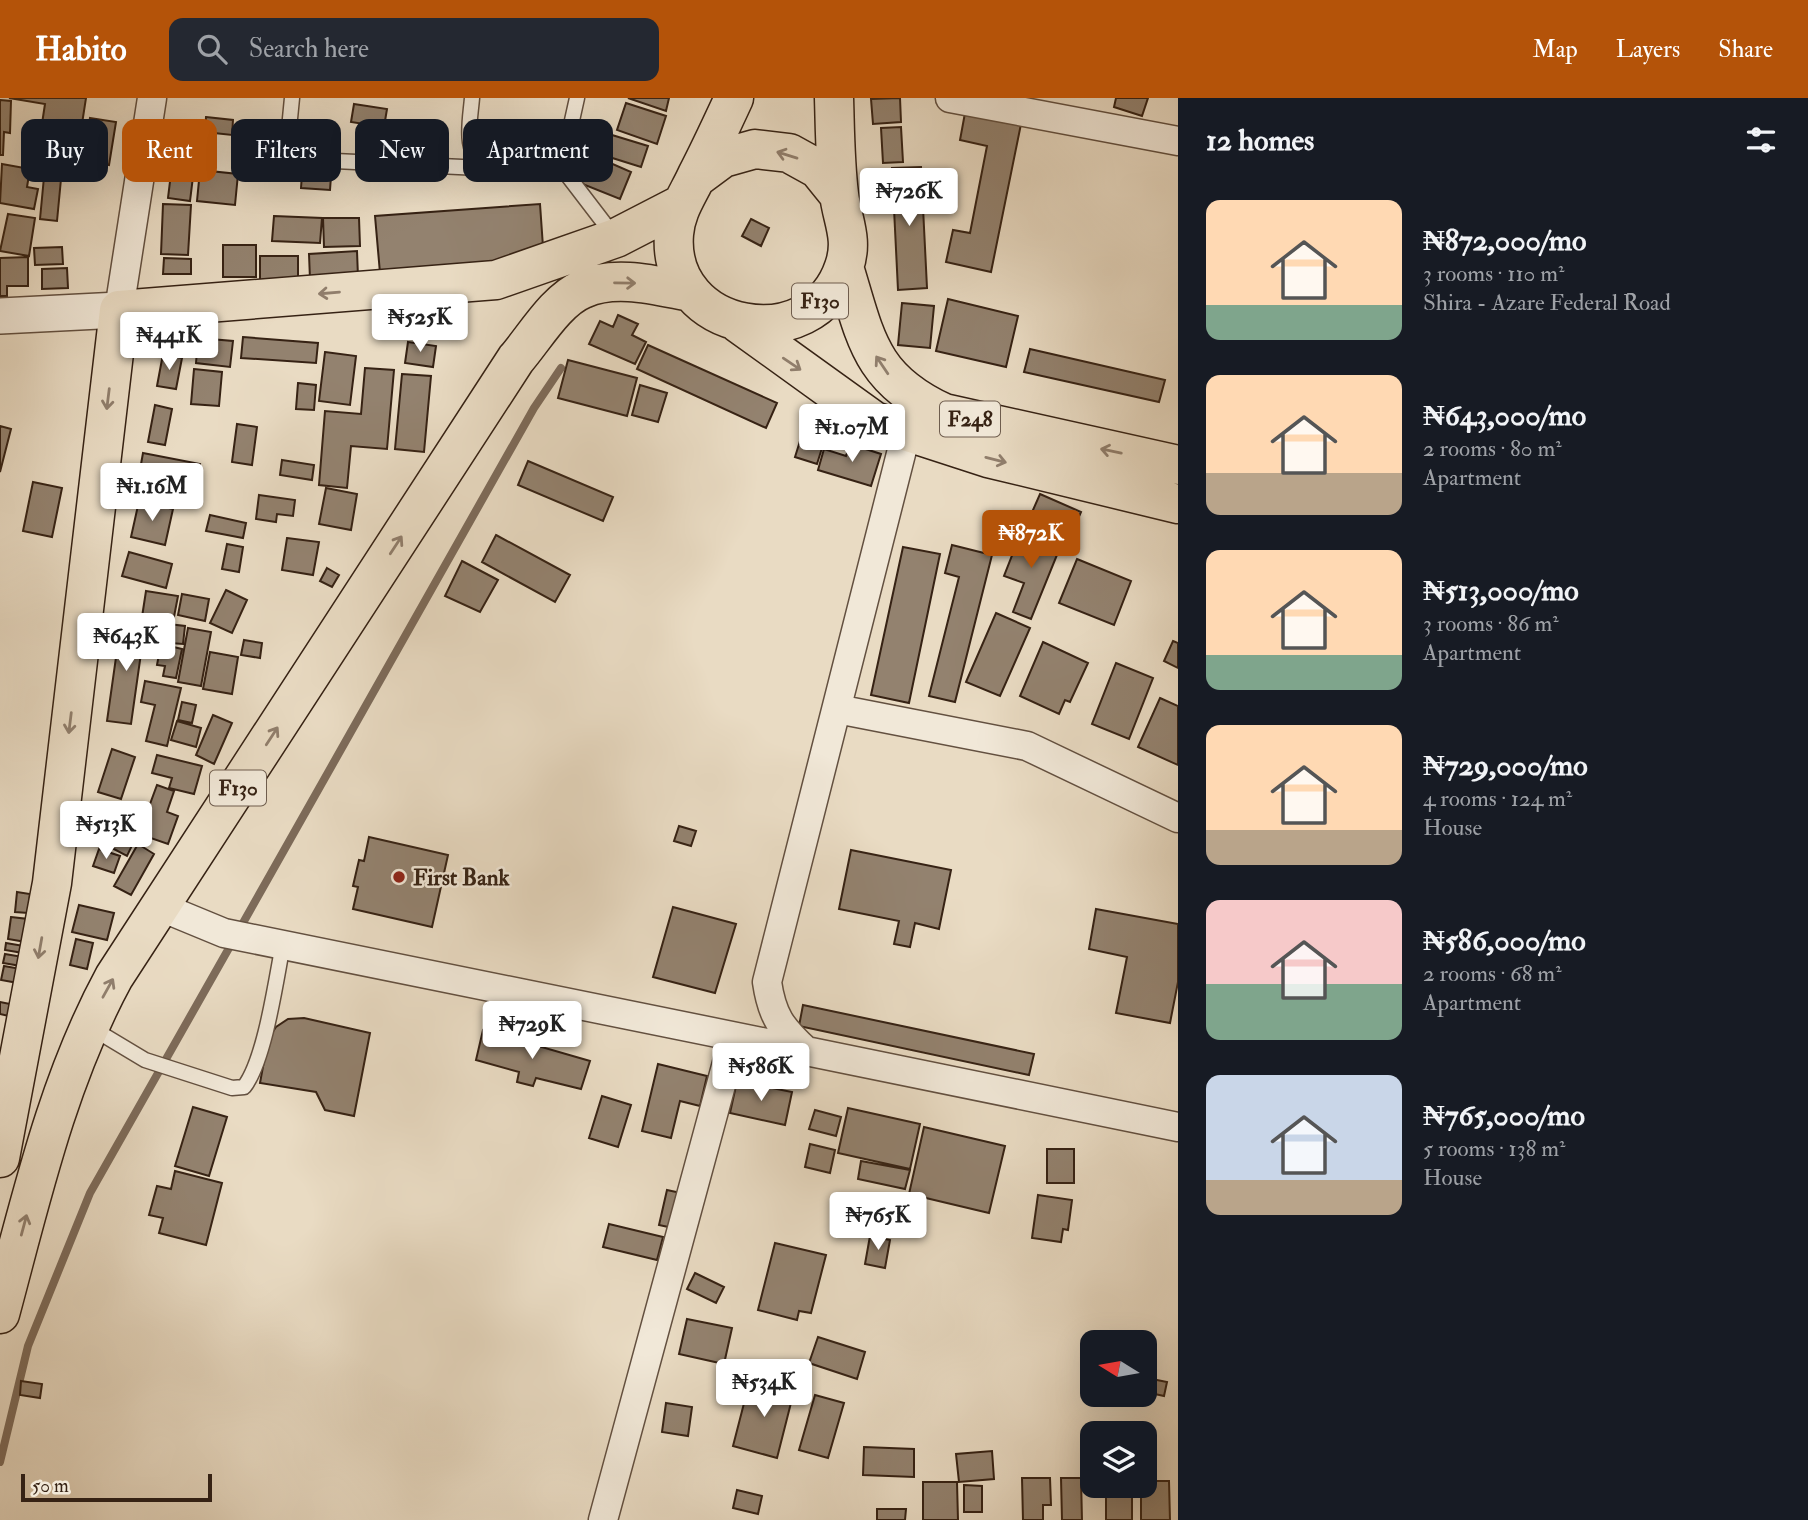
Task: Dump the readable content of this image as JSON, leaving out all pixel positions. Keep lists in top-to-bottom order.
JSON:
{
  "streets": {
    "main road": ["F130", "F248"]
  },
  "crossings": [
    ["F130", "F248"]
  ],
  "places": ["First Bank"],
  "scale_bar": "50 m",
  "north": "left",
  "page": {
    "header": "Habito",
    "search": "Search here",
    "nav": ["Map", "Layers", "Share"],
    "heading": "12 homes",
    "chip": [
      "Buy",
      "Rent",
      "Filters",
      "New",
      "Apartment"
    ],
    "price": [
      "₦726K",
      "₦525K",
      "₦441K",
      "₦1.07M",
      "₦1.16M",
      "₦872K",
      "₦643K",
      "₦513K",
      "₦729K",
      "₦586K",
      "₦765K",
      "₦534K"
    ],
    "list": [
      {
        "name": "₦872,000/mo",
        "note": "3 rooms · 110 m² · Shira - Azare Federal Road"
      },
      {
        "name": "₦643,000/mo",
        "note": "2 rooms · 80 m² · Apartment"
      },
      {
        "name": "₦513,000/mo",
        "note": "3 rooms · 86 m² · Apartment"
      },
      {
        "name": "₦729,000/mo",
        "note": "4 rooms · 124 m² · House"
      },
      {
        "name": "₦586,000/mo",
        "note": "2 rooms · 68 m² · Apartment"
      },
      {
        "name": "₦765,000/mo",
        "note": "5 rooms · 138 m² · House"
      }
    ],
    "scale": "50 m"
  }
}
